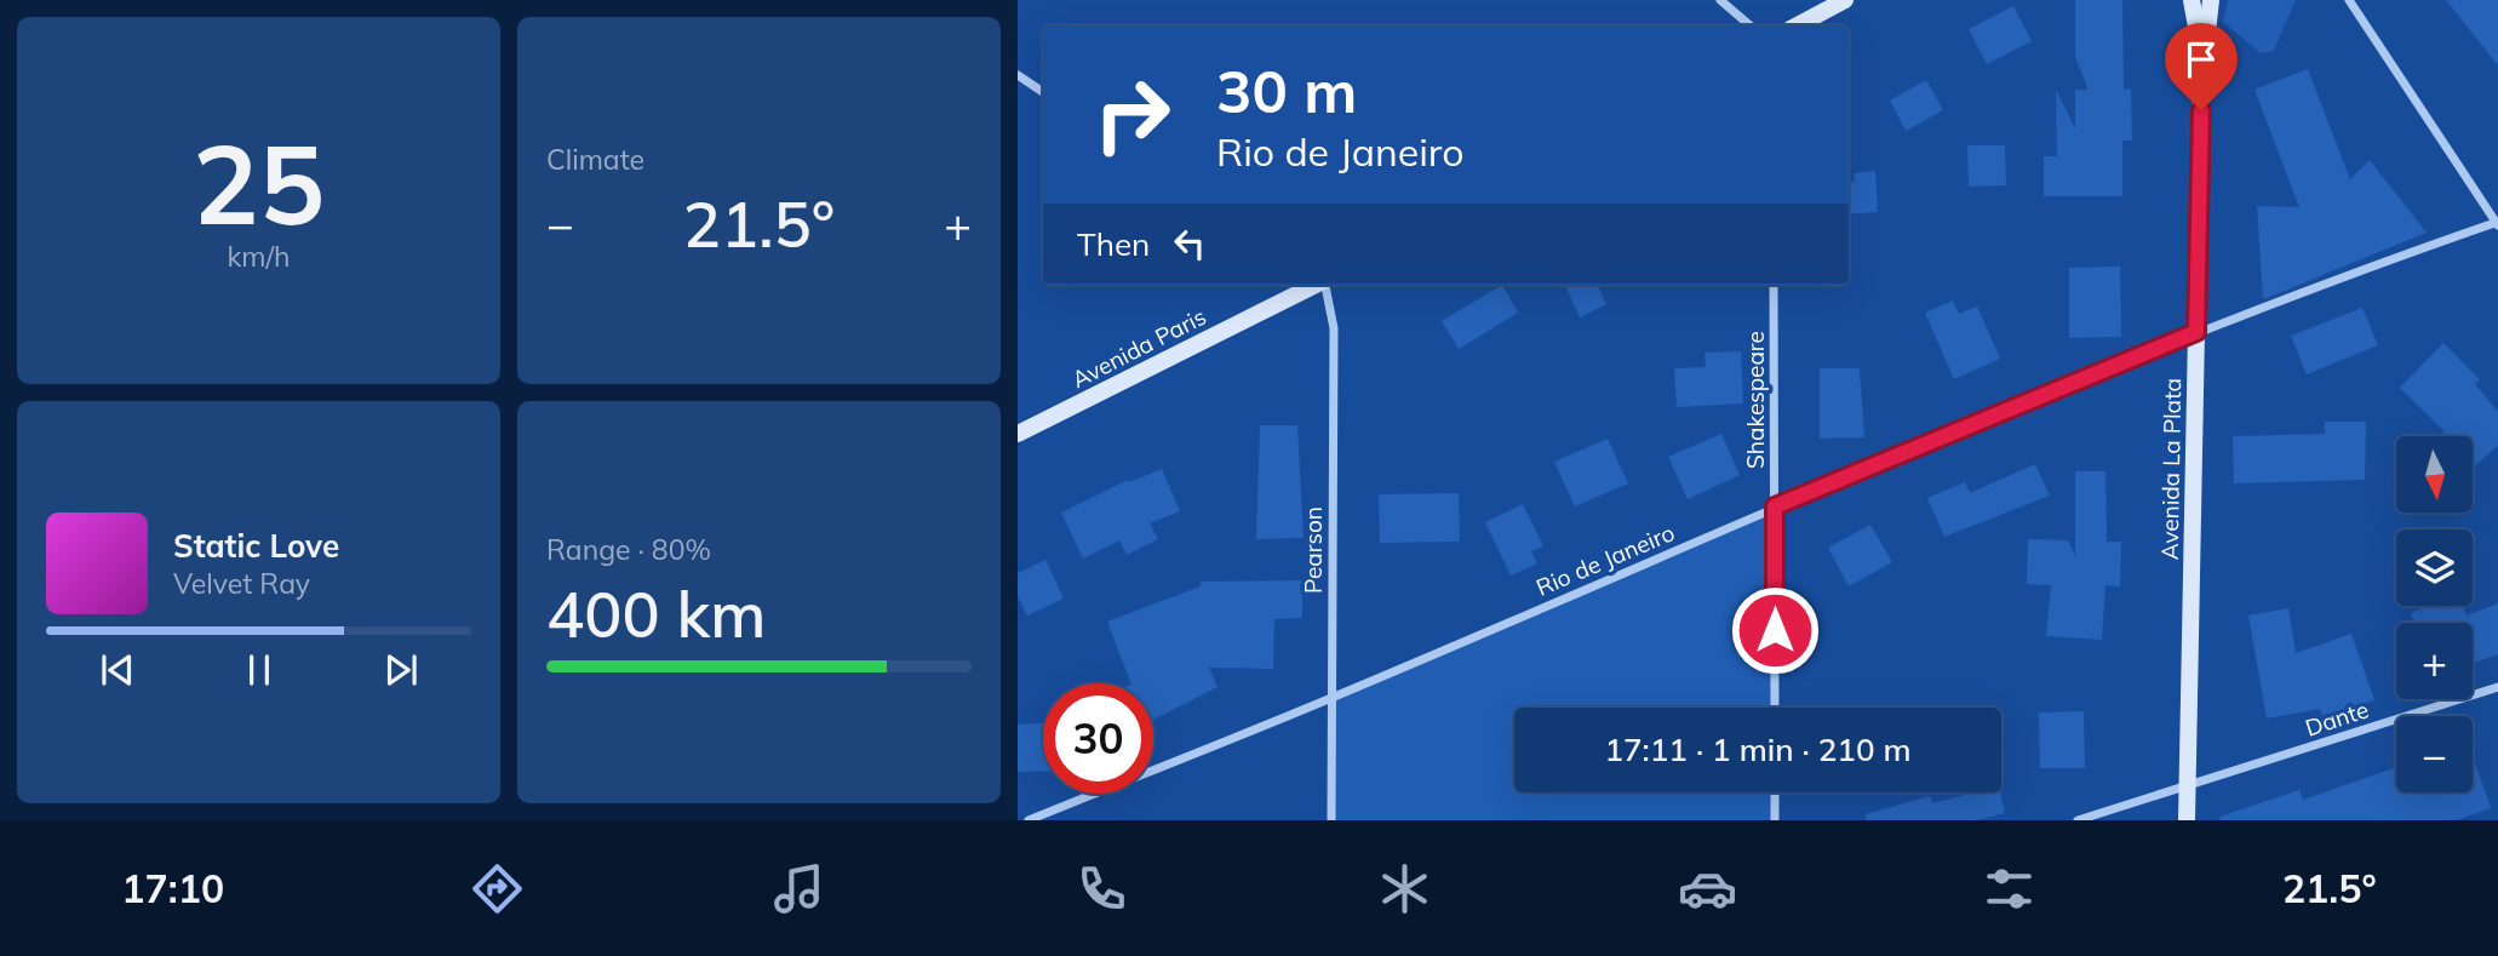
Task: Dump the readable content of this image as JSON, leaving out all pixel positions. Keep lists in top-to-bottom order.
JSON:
{
  "streets": {
    "main road": ["Avenida Paris", "Avenida La Plata"],
    "street": [
      "Shakespeare",
      "Pearson",
      "Rio de Janeiro",
      "Dante"
    ]
  },
  "crossings": [
    ["Shakespeare", "Rio de Janeiro"],
    ["Avenida La Plata", "Rio de Janeiro"],
    ["Avenida La Plata", "Dante"],
    ["Pearson", "Rio de Janeiro"]
  ],
  "north": "bottom",
  "page": {
    "tile": [
      ["25", "km/h"],
      "Climate",
      ["Range · 80%", "400 km"]
    ],
    "turn": ["30 m", "Rio de Janeiro"],
    "heat": ["−", "21.5°", "+"],
    "then": "Then",
    "map_buttons": ["+", "−"],
    "song": ["Static Love", "Velvet Ray"],
    "limit": "30",
    "trip": "17:11 · 1 min · 210 m",
    "tabs": ["17:10", "21.5°"]
  }
}
